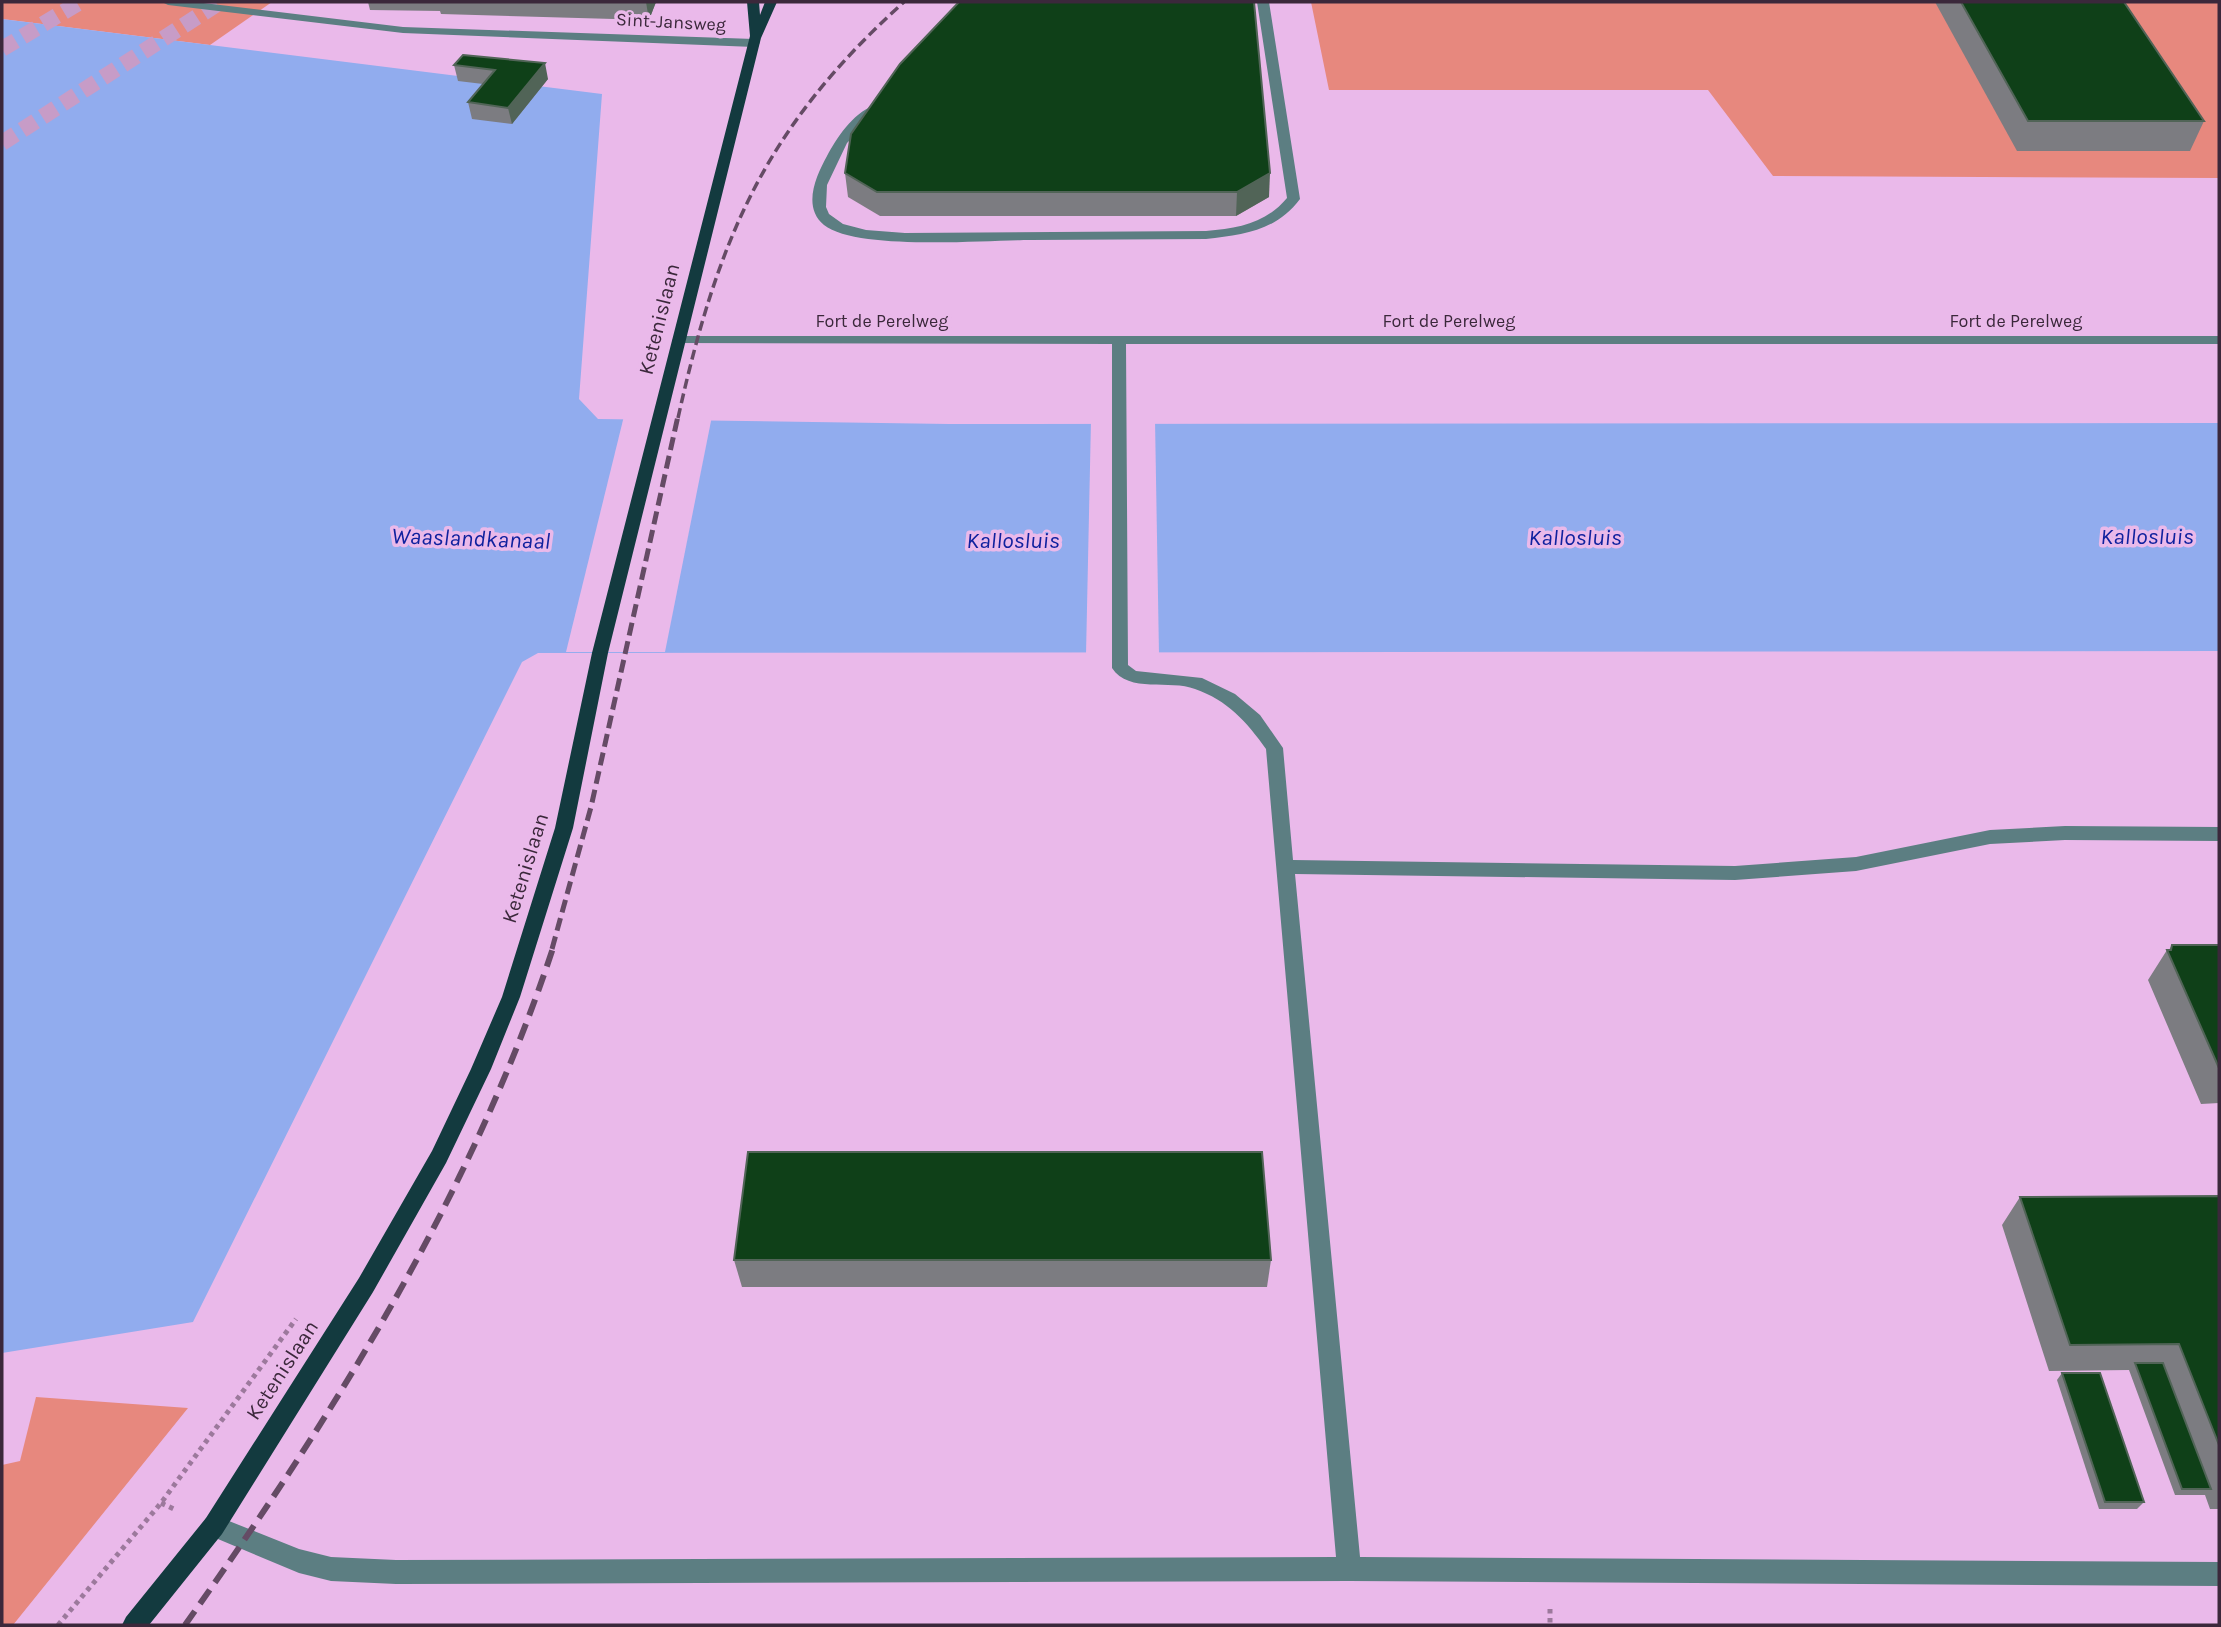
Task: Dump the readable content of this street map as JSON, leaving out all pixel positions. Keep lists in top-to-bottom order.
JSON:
{
  "streets": {
    "main road": ["Ketenislaan"],
    "street": ["Sint-Jansweg", "Fort de Perelweg"]
  },
  "crossings": [
    ["Sint-Jansweg", "Ketenislaan"],
    ["Ketenislaan", "Fort de Perelweg"]
  ],
  "water": ["Kallosluis", "Waaslandkanaal"]
}
